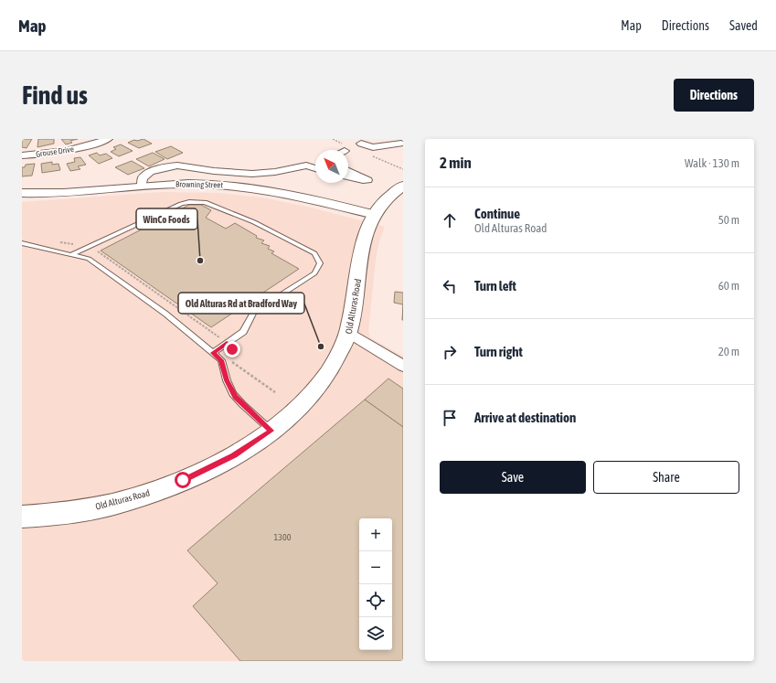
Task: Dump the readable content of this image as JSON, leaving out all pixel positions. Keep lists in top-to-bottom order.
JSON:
{
  "streets": {
    "main road": ["Old Alturas Road"],
    "street": ["Grouse Drive", "Browning Street"]
  },
  "crossings": [
    ["Browning Street", "Old Alturas Road"]
  ],
  "places": ["WinCo Foods", "Old Alturas Rd at Bradford Way"],
  "house_numbers": ["1300"],
  "north": "top left",
  "page": {
    "header": "Map",
    "nav": ["Map", "Directions", "Saved"],
    "buttons": [
      "Directions",
      ["Save", "Share"]
    ],
    "title": "Find us",
    "heading": ["2 min", "Walk · 130 m"],
    "list": [
      ["Continue", "Old Alturas Road", "50 m"],
      ["Turn left", "60 m"],
      ["Turn right", "20 m"],
      "Arrive at destination"
    ],
    "map_buttons": ["+", "−"]
  }
}
